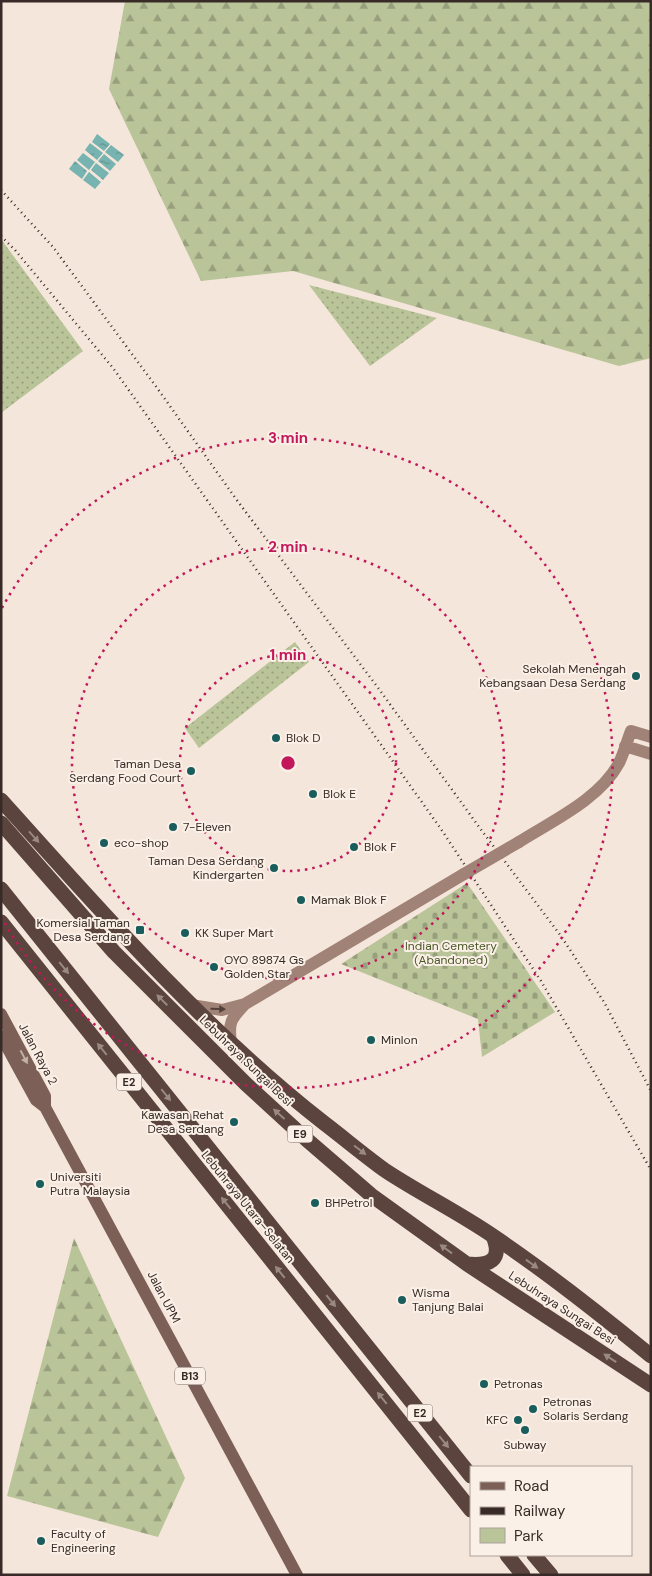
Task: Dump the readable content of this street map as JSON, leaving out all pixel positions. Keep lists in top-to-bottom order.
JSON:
{
  "streets": {
    "highway": [
      "Lebuhraya Sungai Besi",
      "E2",
      "E9",
      "Lebuhraya Utara–Selatan"
    ],
    "main road": ["Jalan Raya 2", "Jalan UPM", "B13"]
  },
  "crossings": [
    ["Jalan Raya 2", "Jalan UPM"]
  ],
  "one_way": ["Jalan Raya 2"],
  "parks": ["Indian Cemetery (Abandoned)"],
  "places": {
    "other": [
      "Sekolah Menengah Kebangsaan Desa Serdang",
      "Blok D",
      "Taman Desa Serdang Food Court",
      "Blok E",
      "7-Eleven",
      "eco-shop",
      "Blok F",
      "Taman Desa Serdang Kindergarten",
      "Mamak Blok F",
      "KK Super Mart",
      "OYO 89874 Gs Golden Star",
      "Minlon",
      "Kawasan Rehat Desa Serdang",
      "Universiti Putra Malaysia",
      "BHPetrol",
      "Wisma Tanjung Balai",
      "Petronas",
      "Petronas Solaris Serdang",
      "KFC",
      "Subway",
      "Faculty of Engineering"
    ],
    "transit": ["Komersial Taman Desa Serdang"]
  },
  "legend": ["Road", "Railway", "Park"],
  "rings": ["3 min", "2 min", "1 min"]
}
